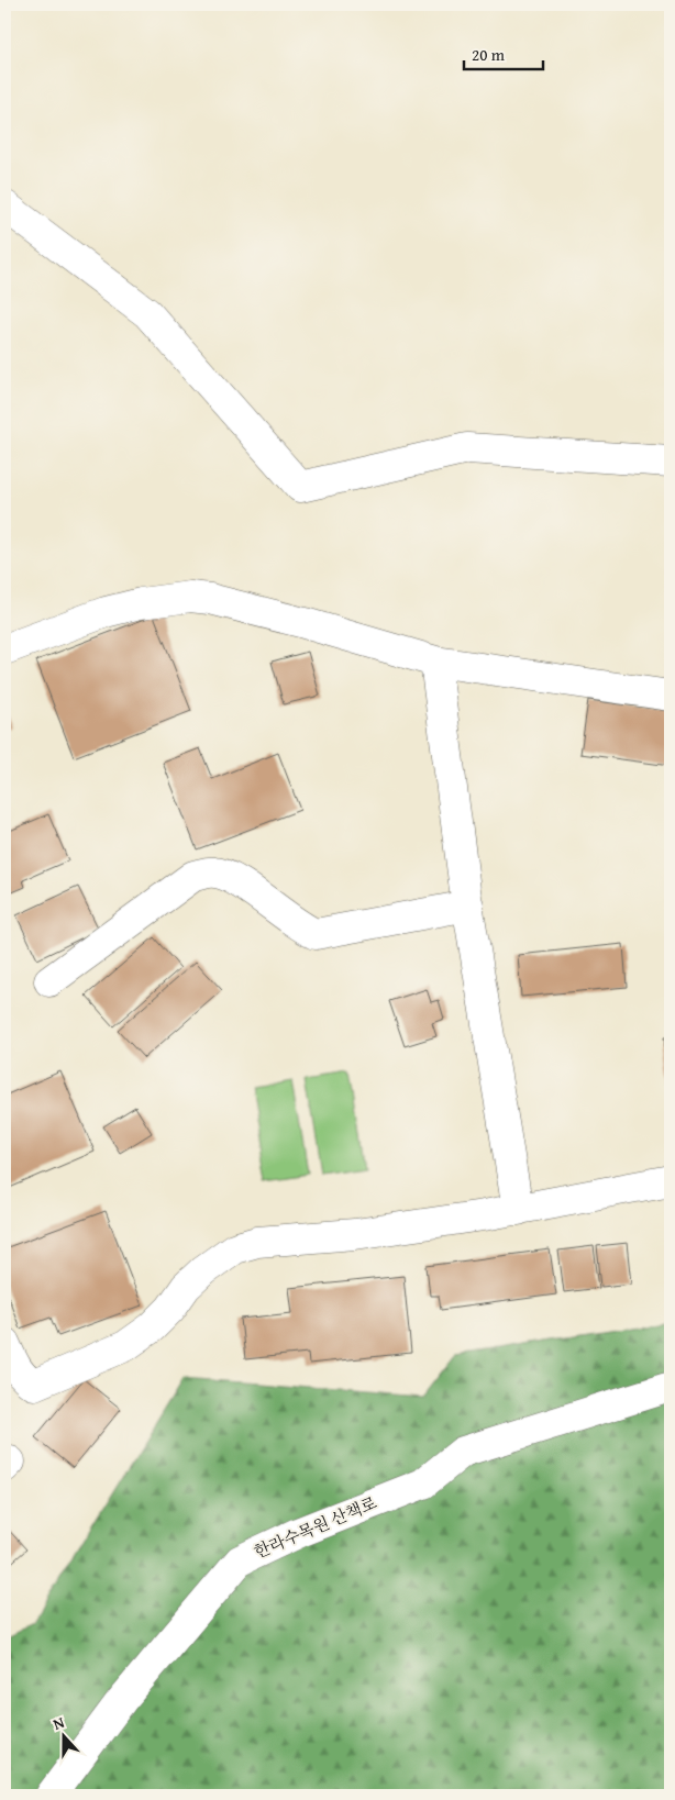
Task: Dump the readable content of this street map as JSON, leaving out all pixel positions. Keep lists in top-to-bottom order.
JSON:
{
  "streets": {
    "street": ["한라수목원 산책로"]
  },
  "scale_bar": "20 m",
  "north": "top"
}
